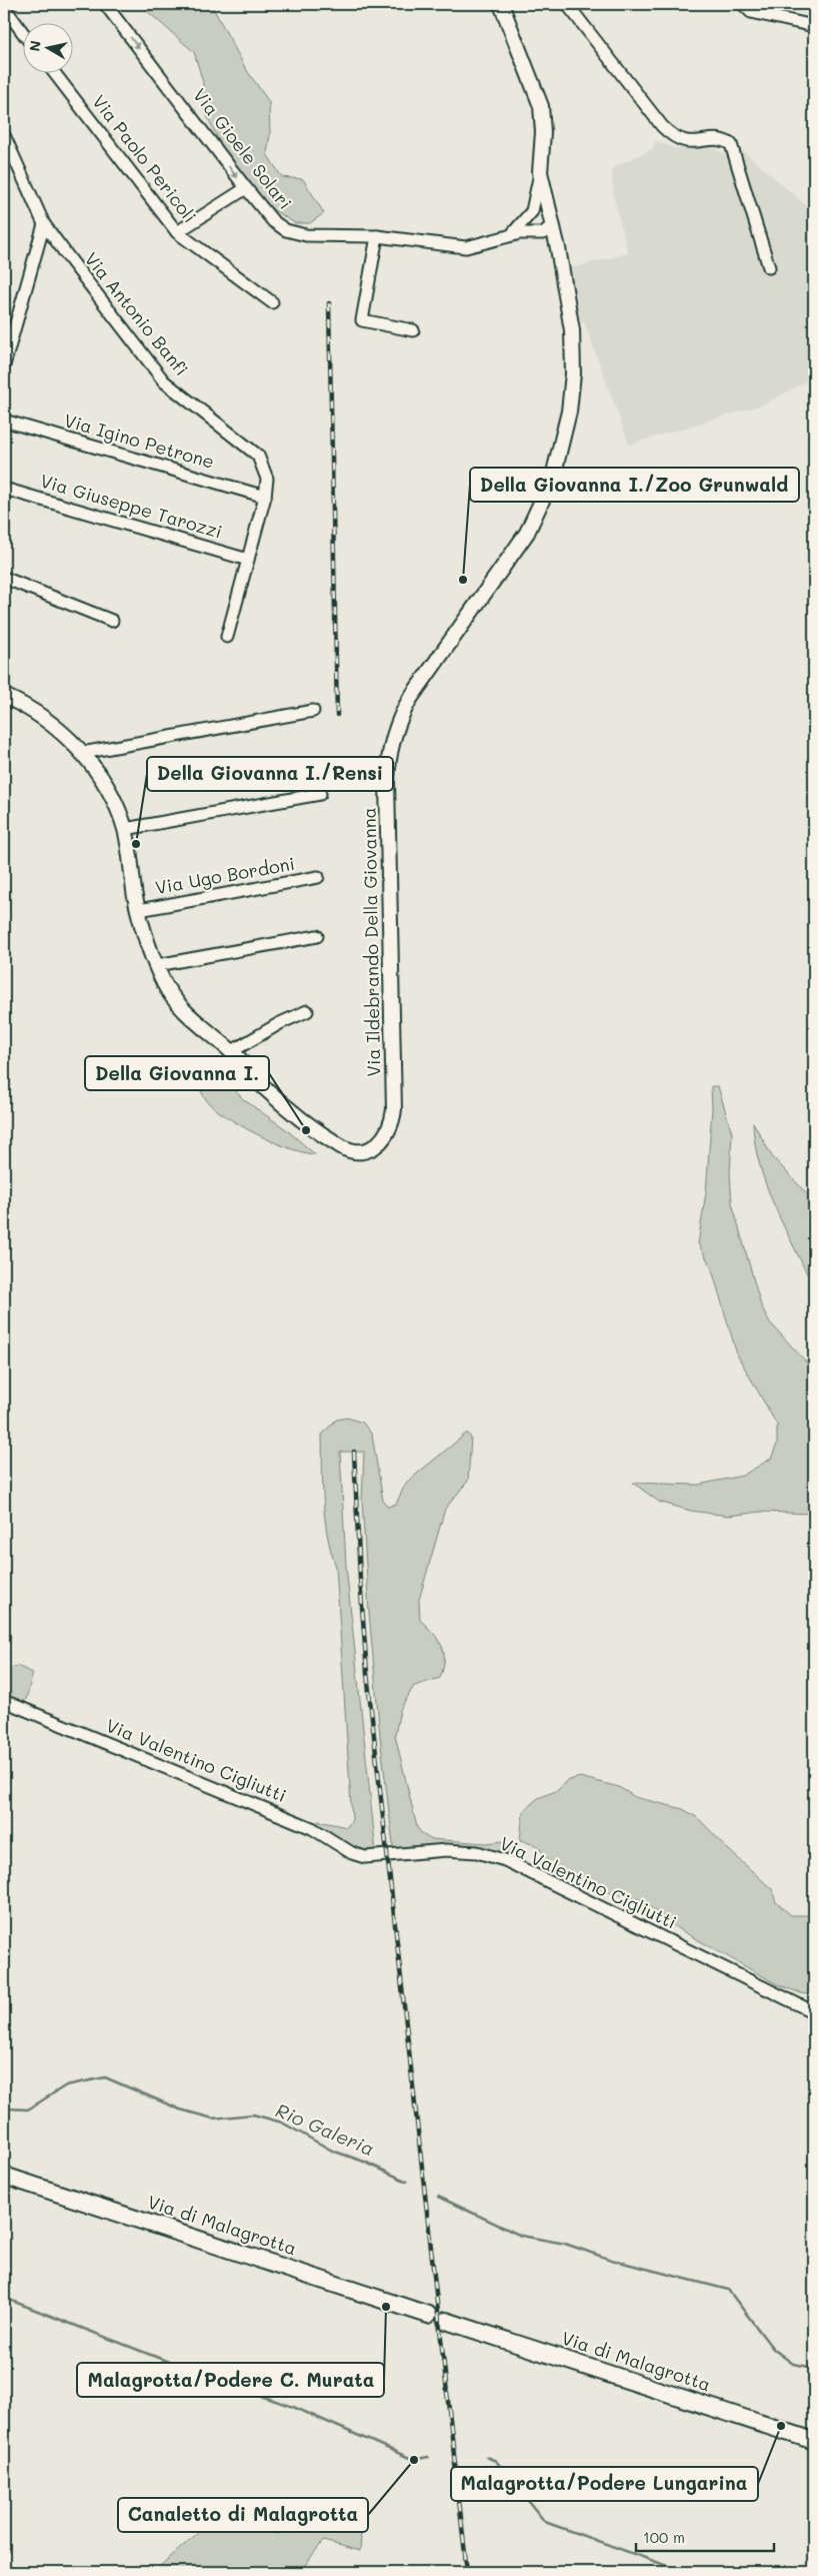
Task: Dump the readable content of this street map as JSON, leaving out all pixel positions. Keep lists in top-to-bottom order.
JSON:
{
  "streets": {
    "main road": ["Via di Malagrotta"],
    "street": [
      "Via Gioele Solari",
      "Via Paolo Pericoli",
      "Via Antonio Banfi",
      "Via Igino Petrone",
      "Via Giuseppe Tarozzi",
      "Via Ugo Bordoni",
      "Via Ildebrando Della Giovanna",
      "Via Valentino Cigliutti"
    ]
  },
  "crossings": [
    ["Via Antonio Banfi", "Via Igino Petrone"],
    ["Via Antonio Banfi", "Via Giuseppe Tarozzi"],
    ["Via Ugo Bordoni", "Via Ildebrando Della Giovanna"]
  ],
  "one_way": ["Via Gioele Solari"],
  "water": ["Rio Galeria"],
  "places": [
    "Della Giovanna I./Zoo Grunwald",
    "Della Giovanna I./Rensi",
    "Della Giovanna I.",
    "Malagrotta/Podere C. Murata",
    "Malagrotta/Podere Lungarina",
    "Canaletto di Malagrotta"
  ],
  "scale_bar": "100 m",
  "north": "left"
}
